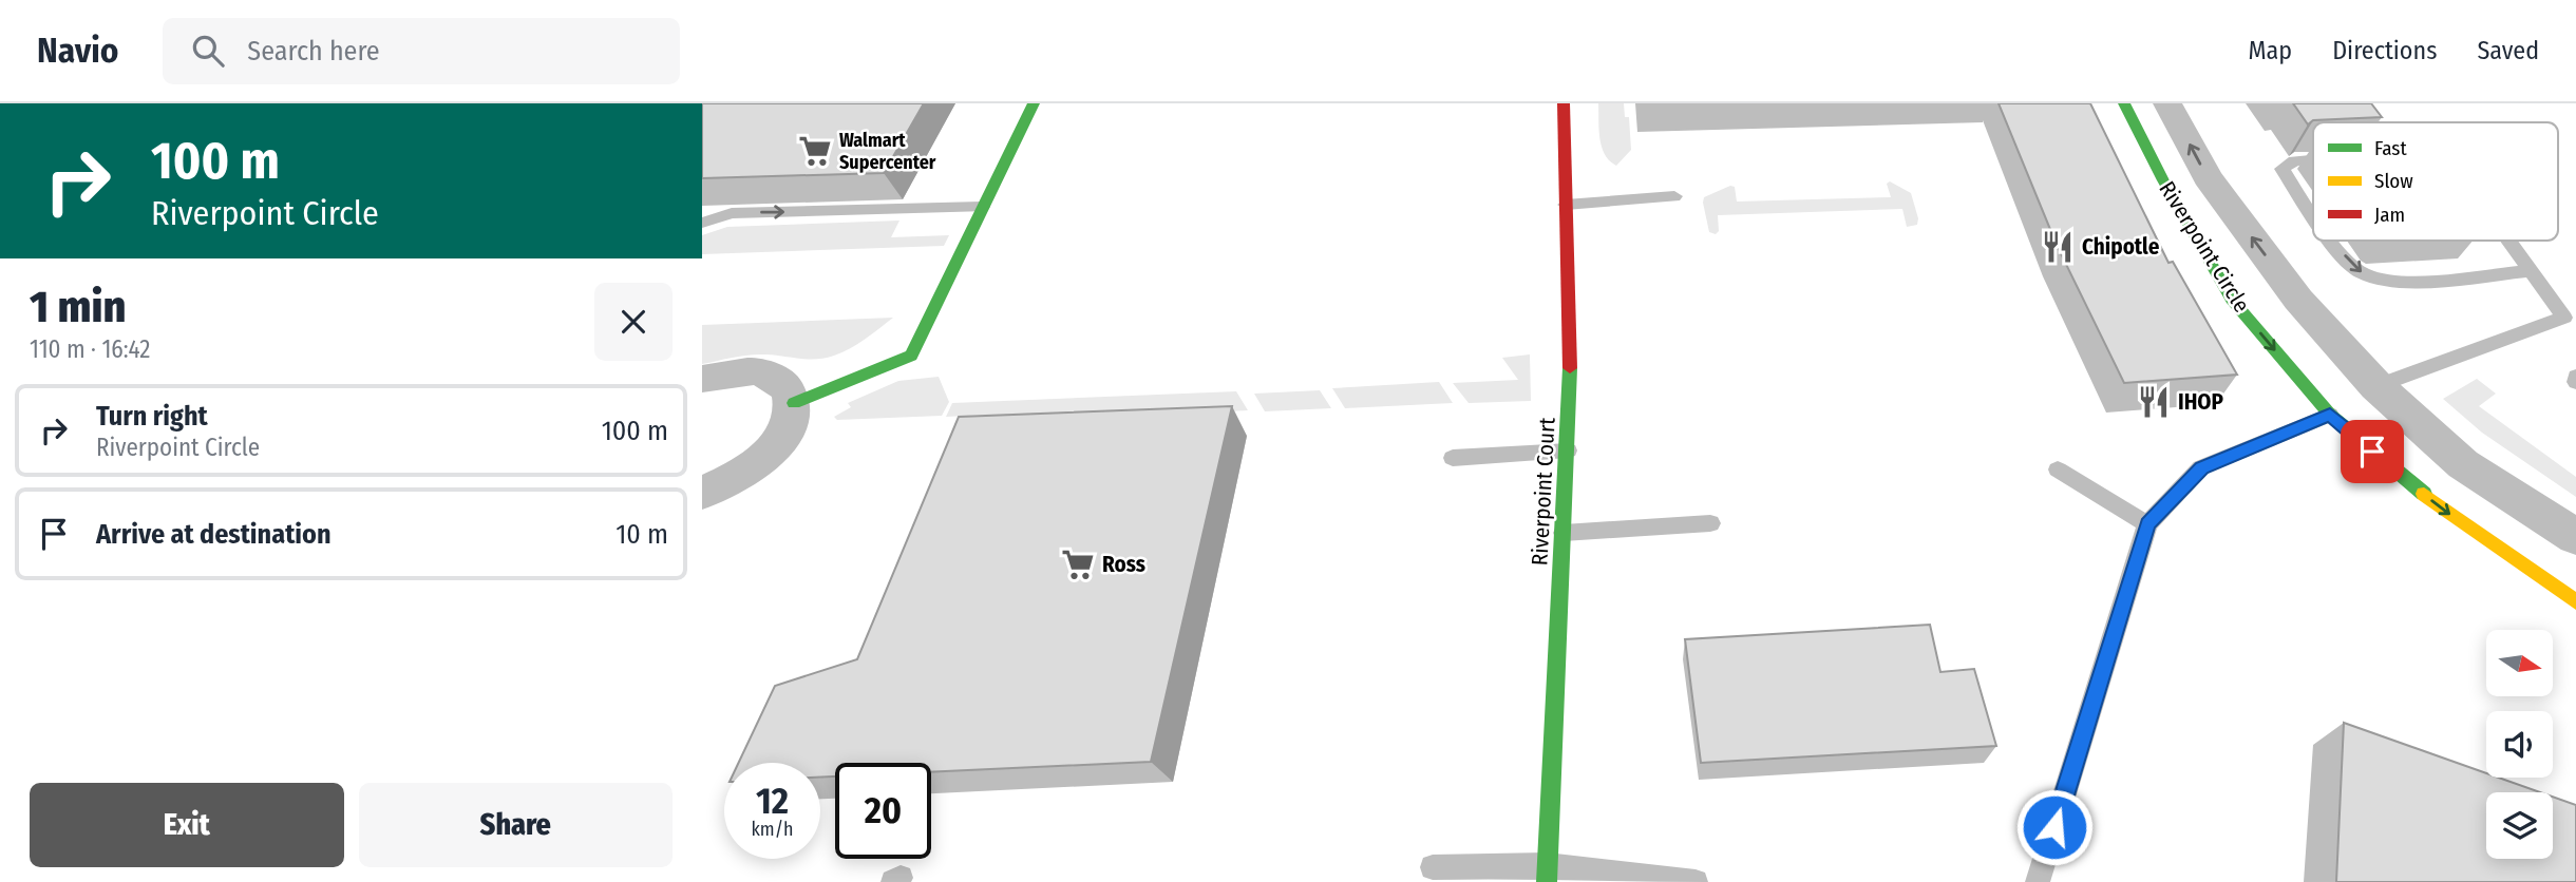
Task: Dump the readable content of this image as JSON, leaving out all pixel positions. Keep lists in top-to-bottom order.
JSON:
{
  "streets": {
    "street": ["Riverpoint Circle", "Riverpoint Court"]
  },
  "places": {
    "supermarket": ["Walmart Supercenter", "Ross"],
    "restaurant": ["Chipotle", "IHOP"]
  },
  "legend": ["Fast", "Slow", "Jam"],
  "north": "right",
  "page": {
    "header": "Navio",
    "search": "Search here",
    "nav": ["Map", "Directions", "Saved"],
    "turn": ["100 m", "Riverpoint Circle"],
    "heading": ["1 min", "110 m · 16:42"],
    "list": [
      {
        "name": "Turn right",
        "note": "Riverpoint Circle",
        "value": "100 m"
      },
      {
        "name": "Arrive at destination",
        "value": "10 m"
      }
    ],
    "speed": "12 km/h",
    "limit": "20",
    "buttons": ["Exit", "Share"]
  }
}
